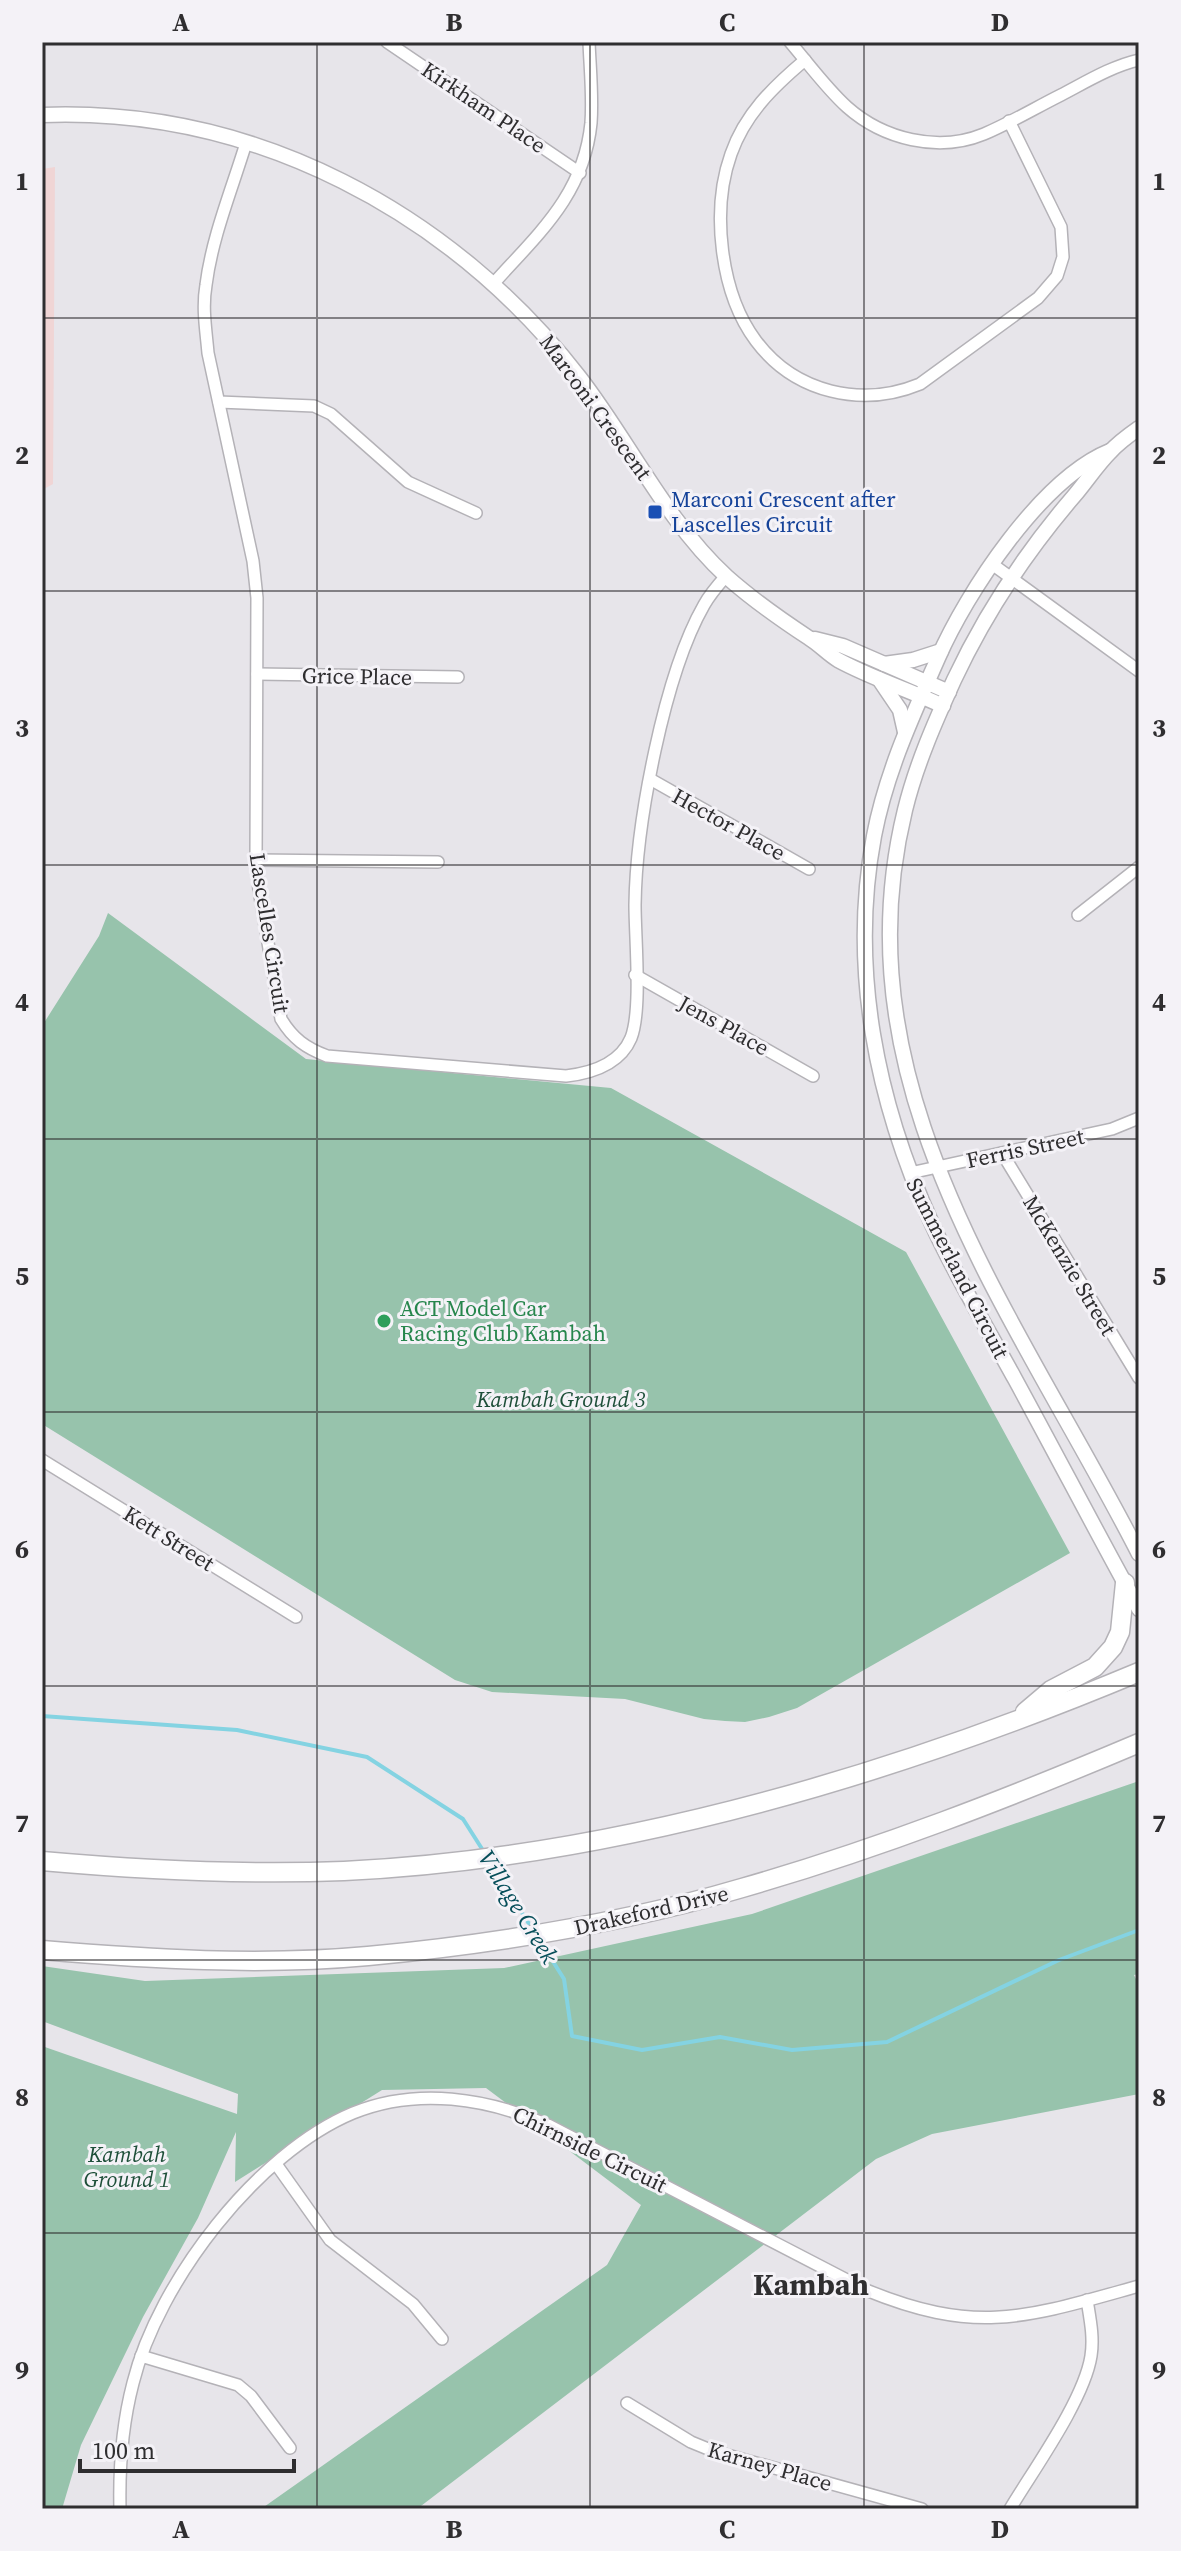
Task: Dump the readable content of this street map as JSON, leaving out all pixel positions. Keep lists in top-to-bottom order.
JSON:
{
  "streets": {
    "highway": ["Drakeford Drive"],
    "street": [
      "Kirkham Place",
      "Marconi Crescent",
      "Grice Place",
      "Hector Place",
      "Lascelles Circuit",
      "Jens Place",
      "Ferris Street",
      "McKenzie Street",
      "Summerland Circuit",
      "Kett Street",
      "Chirnside Circuit",
      "Karney Place"
    ]
  },
  "crossings": [
    ["Marconi Crescent", "Lascelles Circuit"],
    ["Marconi Crescent", "Summerland Circuit"],
    ["Grice Place", "Lascelles Circuit"],
    ["Hector Place", "Lascelles Circuit"],
    ["Lascelles Circuit", "Jens Place"],
    ["Ferris Street", "McKenzie Street"],
    ["Ferris Street", "Summerland Circuit"]
  ],
  "districts": ["Kambah"],
  "water": ["Village Creek"],
  "parks": ["Kambah Ground 3", "Kambah Ground 1"],
  "places": {
    "transit": ["Marconi Crescent after Lascelles Circuit"],
    "other": ["ACT Model Car Racing Club Kambah"]
  },
  "scale_bar": "100 m",
  "grid": {
    "columns": [
      "A",
      "B",
      "C",
      "D"
    ],
    "rows": [
      "1",
      "2",
      "3",
      "4",
      "5",
      "6",
      "7",
      "8",
      "9"
    ]
  }
}
